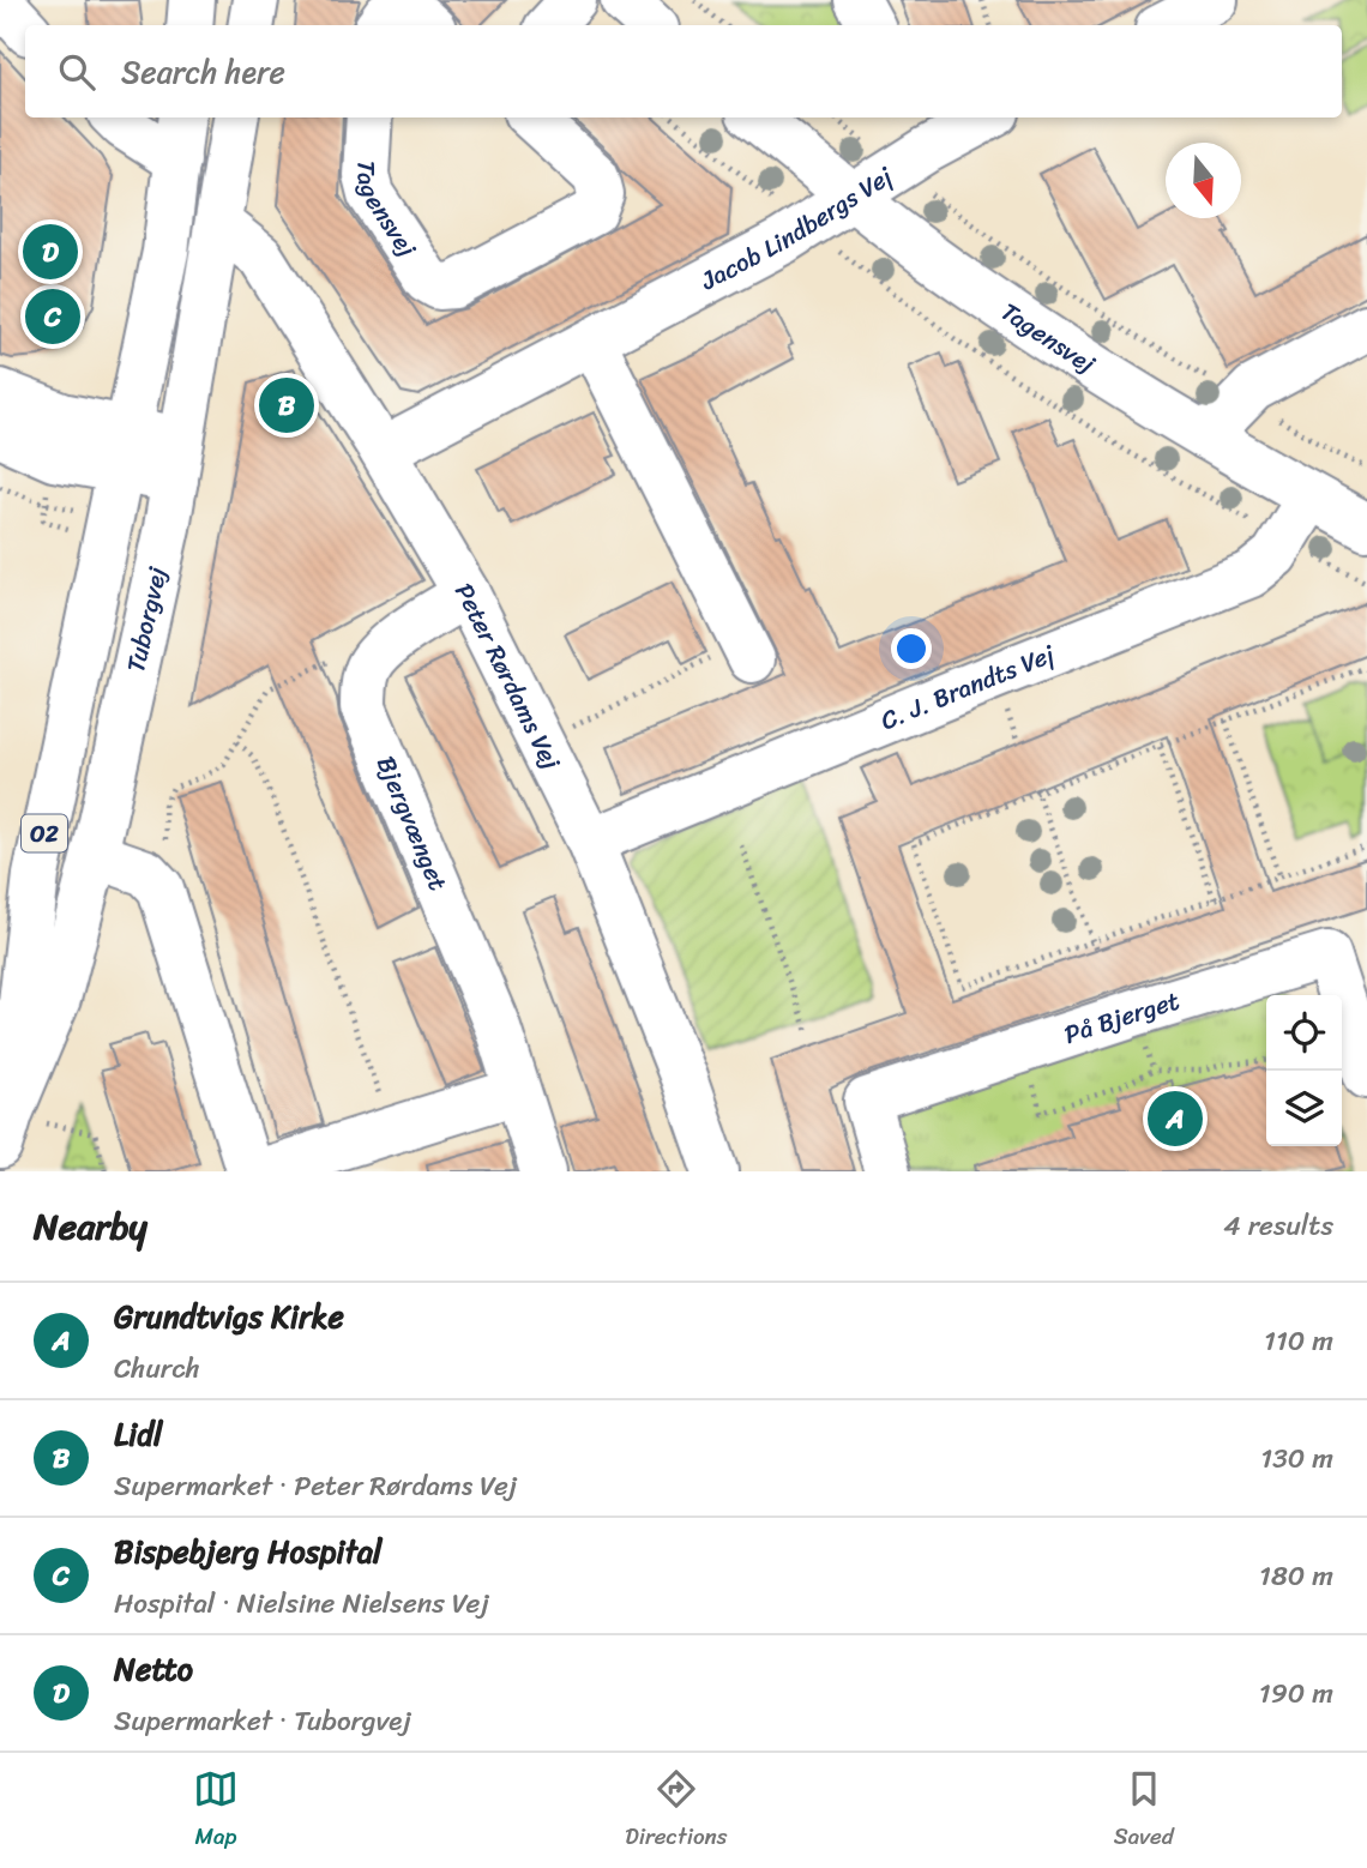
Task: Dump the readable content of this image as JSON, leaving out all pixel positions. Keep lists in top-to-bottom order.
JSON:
{
  "streets": {
    "street": [
      "Tagensvej",
      "Jacob Lindbergs Vej",
      "Tuborgvej",
      "Peter Rørdams Vej",
      "C. J. Brandts Vej",
      "Bjergvænget",
      "O2",
      "På Bjerget"
    ]
  },
  "crossings": [
    ["Tagensvej", "Jacob Lindbergs Vej"],
    ["Tagensvej", "C. J. Brandts Vej"],
    ["Jacob Lindbergs Vej", "Peter Rørdams Vej"],
    ["Tuborgvej", "Peter Rørdams Vej"],
    ["Tuborgvej", "O2"],
    ["Peter Rørdams Vej", "C. J. Brandts Vej"]
  ],
  "north": "bottom",
  "page": {
    "search": "Search here",
    "pins": [
      "D",
      "C",
      "B",
      "A"
    ],
    "heading": ["Nearby", "4 results"],
    "list": [
      {
        "mark": "A",
        "name": "Grundtvigs Kirke",
        "note": "Church",
        "value": "110 m"
      },
      {
        "mark": "B",
        "name": "Lidl",
        "note": "Supermarket · Peter Rørdams Vej",
        "value": "130 m"
      },
      {
        "mark": "C",
        "name": "Bispebjerg Hospital",
        "note": "Hospital · Nielsine Nielsens Vej",
        "value": "180 m"
      },
      {
        "mark": "D",
        "name": "Netto",
        "note": "Supermarket · Tuborgvej",
        "value": "190 m"
      }
    ],
    "nav": ["Map", "Directions", "Saved"]
  }
}
